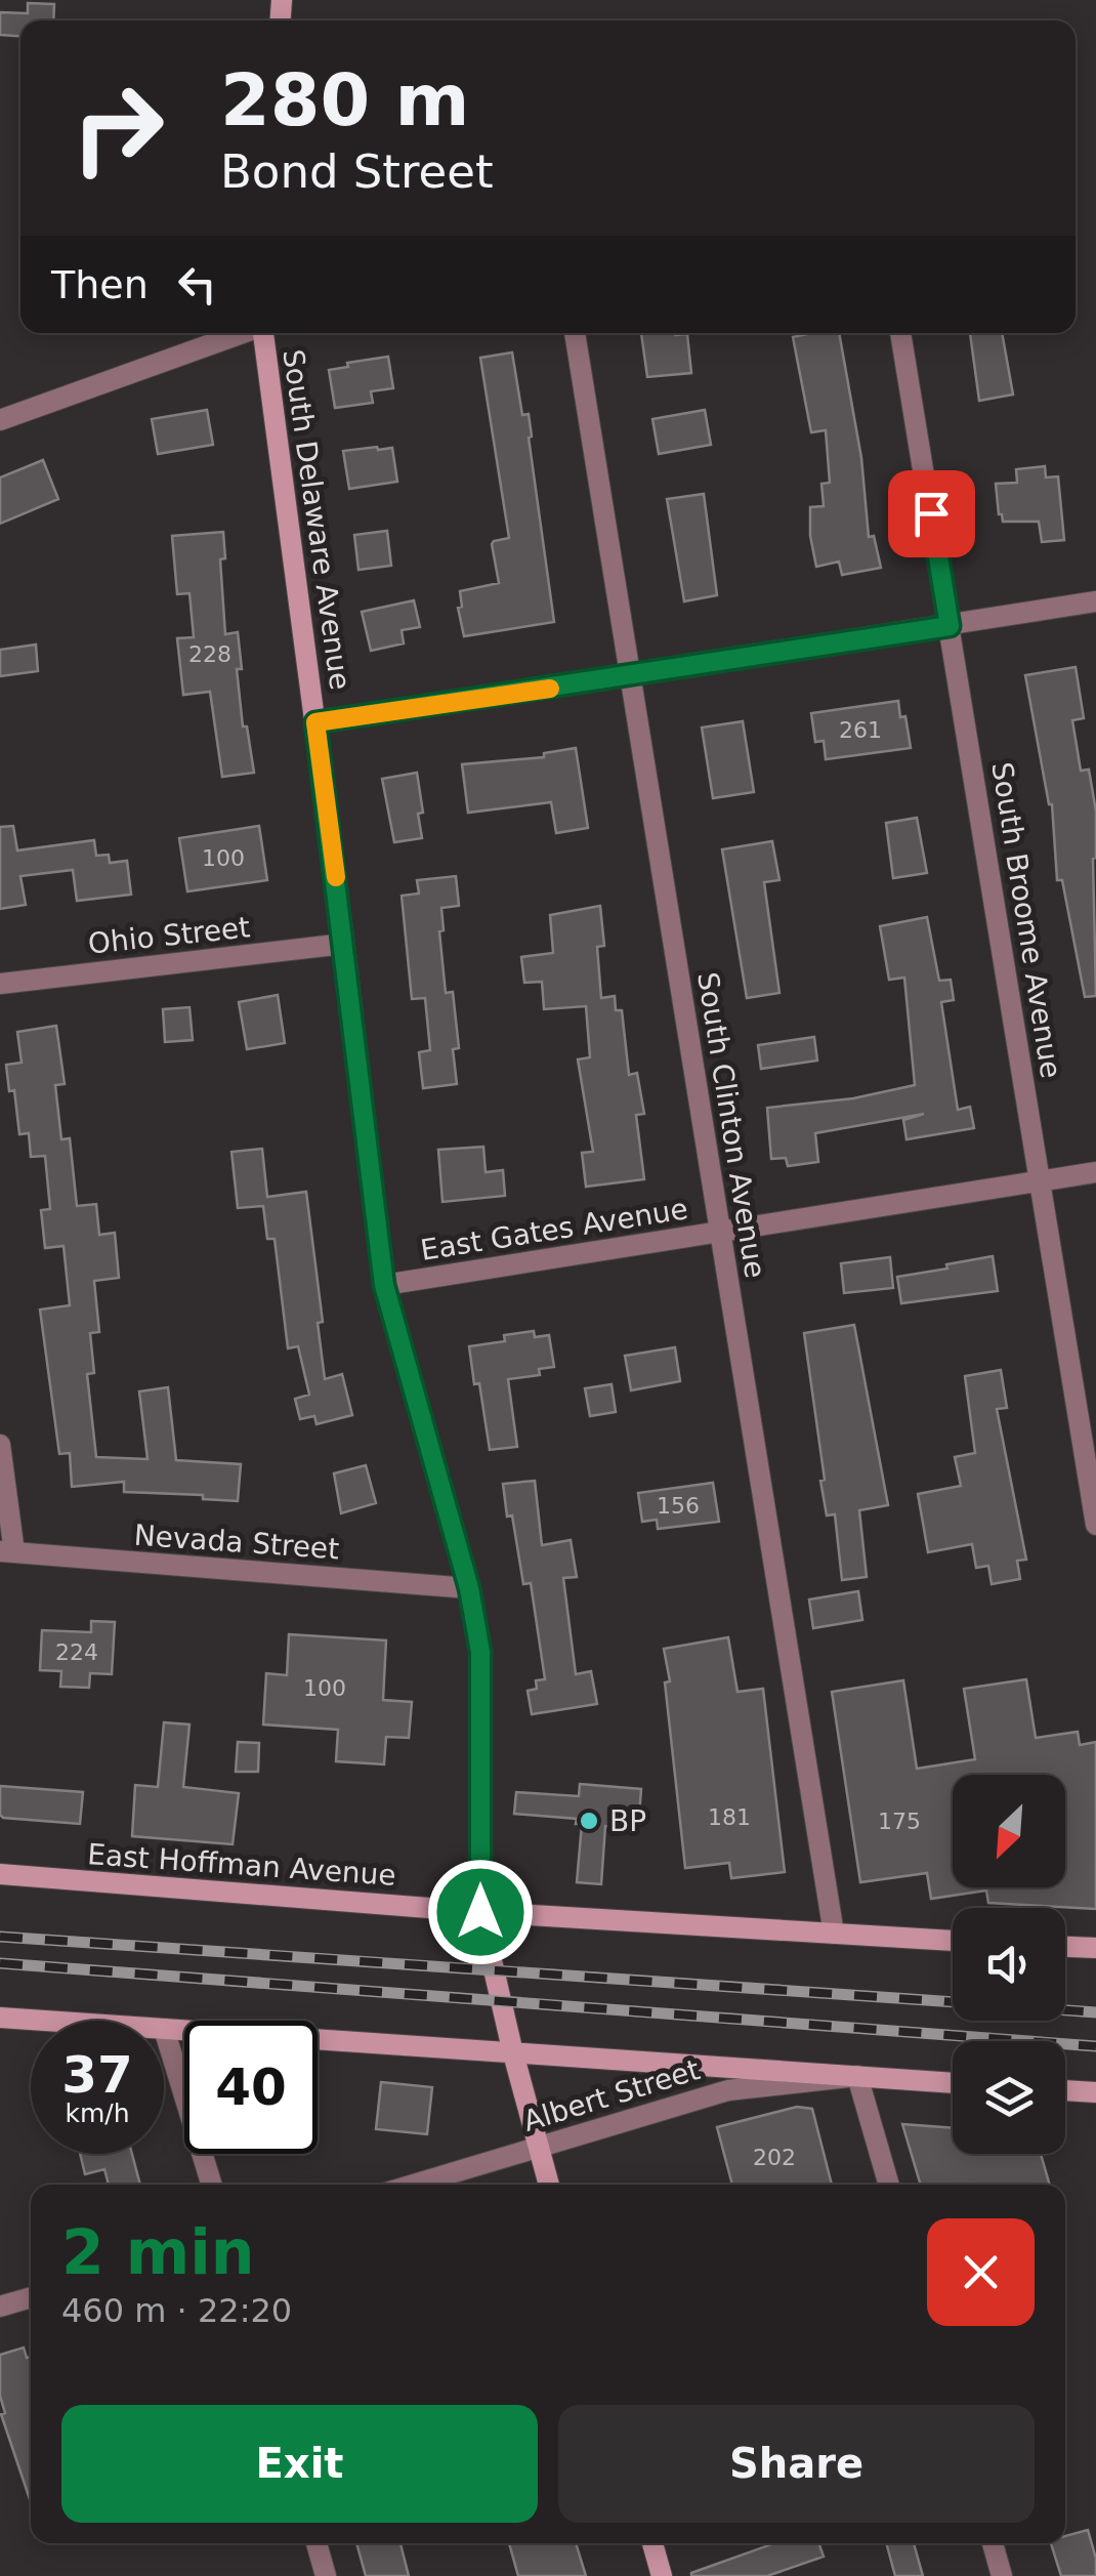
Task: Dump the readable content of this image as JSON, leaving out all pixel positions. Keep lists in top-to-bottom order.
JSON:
{
  "streets": {
    "street": [
      "South Delaware Avenue",
      "South Broome Avenue",
      "Ohio Street",
      "South Clinton Avenue",
      "East Gates Avenue",
      "Nevada Street",
      "East Hoffman Avenue",
      "Albert Street"
    ]
  },
  "crossings": [
    ["South Delaware Avenue", "Ohio Street"],
    ["South Delaware Avenue", "East Gates Avenue"],
    ["South Delaware Avenue", "Nevada Street"],
    ["South Delaware Avenue", "East Hoffman Avenue"],
    ["South Delaware Avenue", "Albert Street"],
    ["South Broome Avenue", "East Gates Avenue"],
    ["South Clinton Avenue", "East Gates Avenue"],
    ["South Clinton Avenue", "East Hoffman Avenue"]
  ],
  "places": ["BP"],
  "house_numbers": [
    "228",
    "261",
    "100",
    "156",
    "224",
    "100",
    "181",
    "175",
    "202"
  ],
  "north": "bottom left",
  "page": {
    "turn": ["280 m", "Bond Street"],
    "then": "Then",
    "speed": "37 km/h",
    "limit": "40",
    "heading": ["2 min", "460 m · 22:20"],
    "buttons": ["Exit", "Share"]
  }
}
